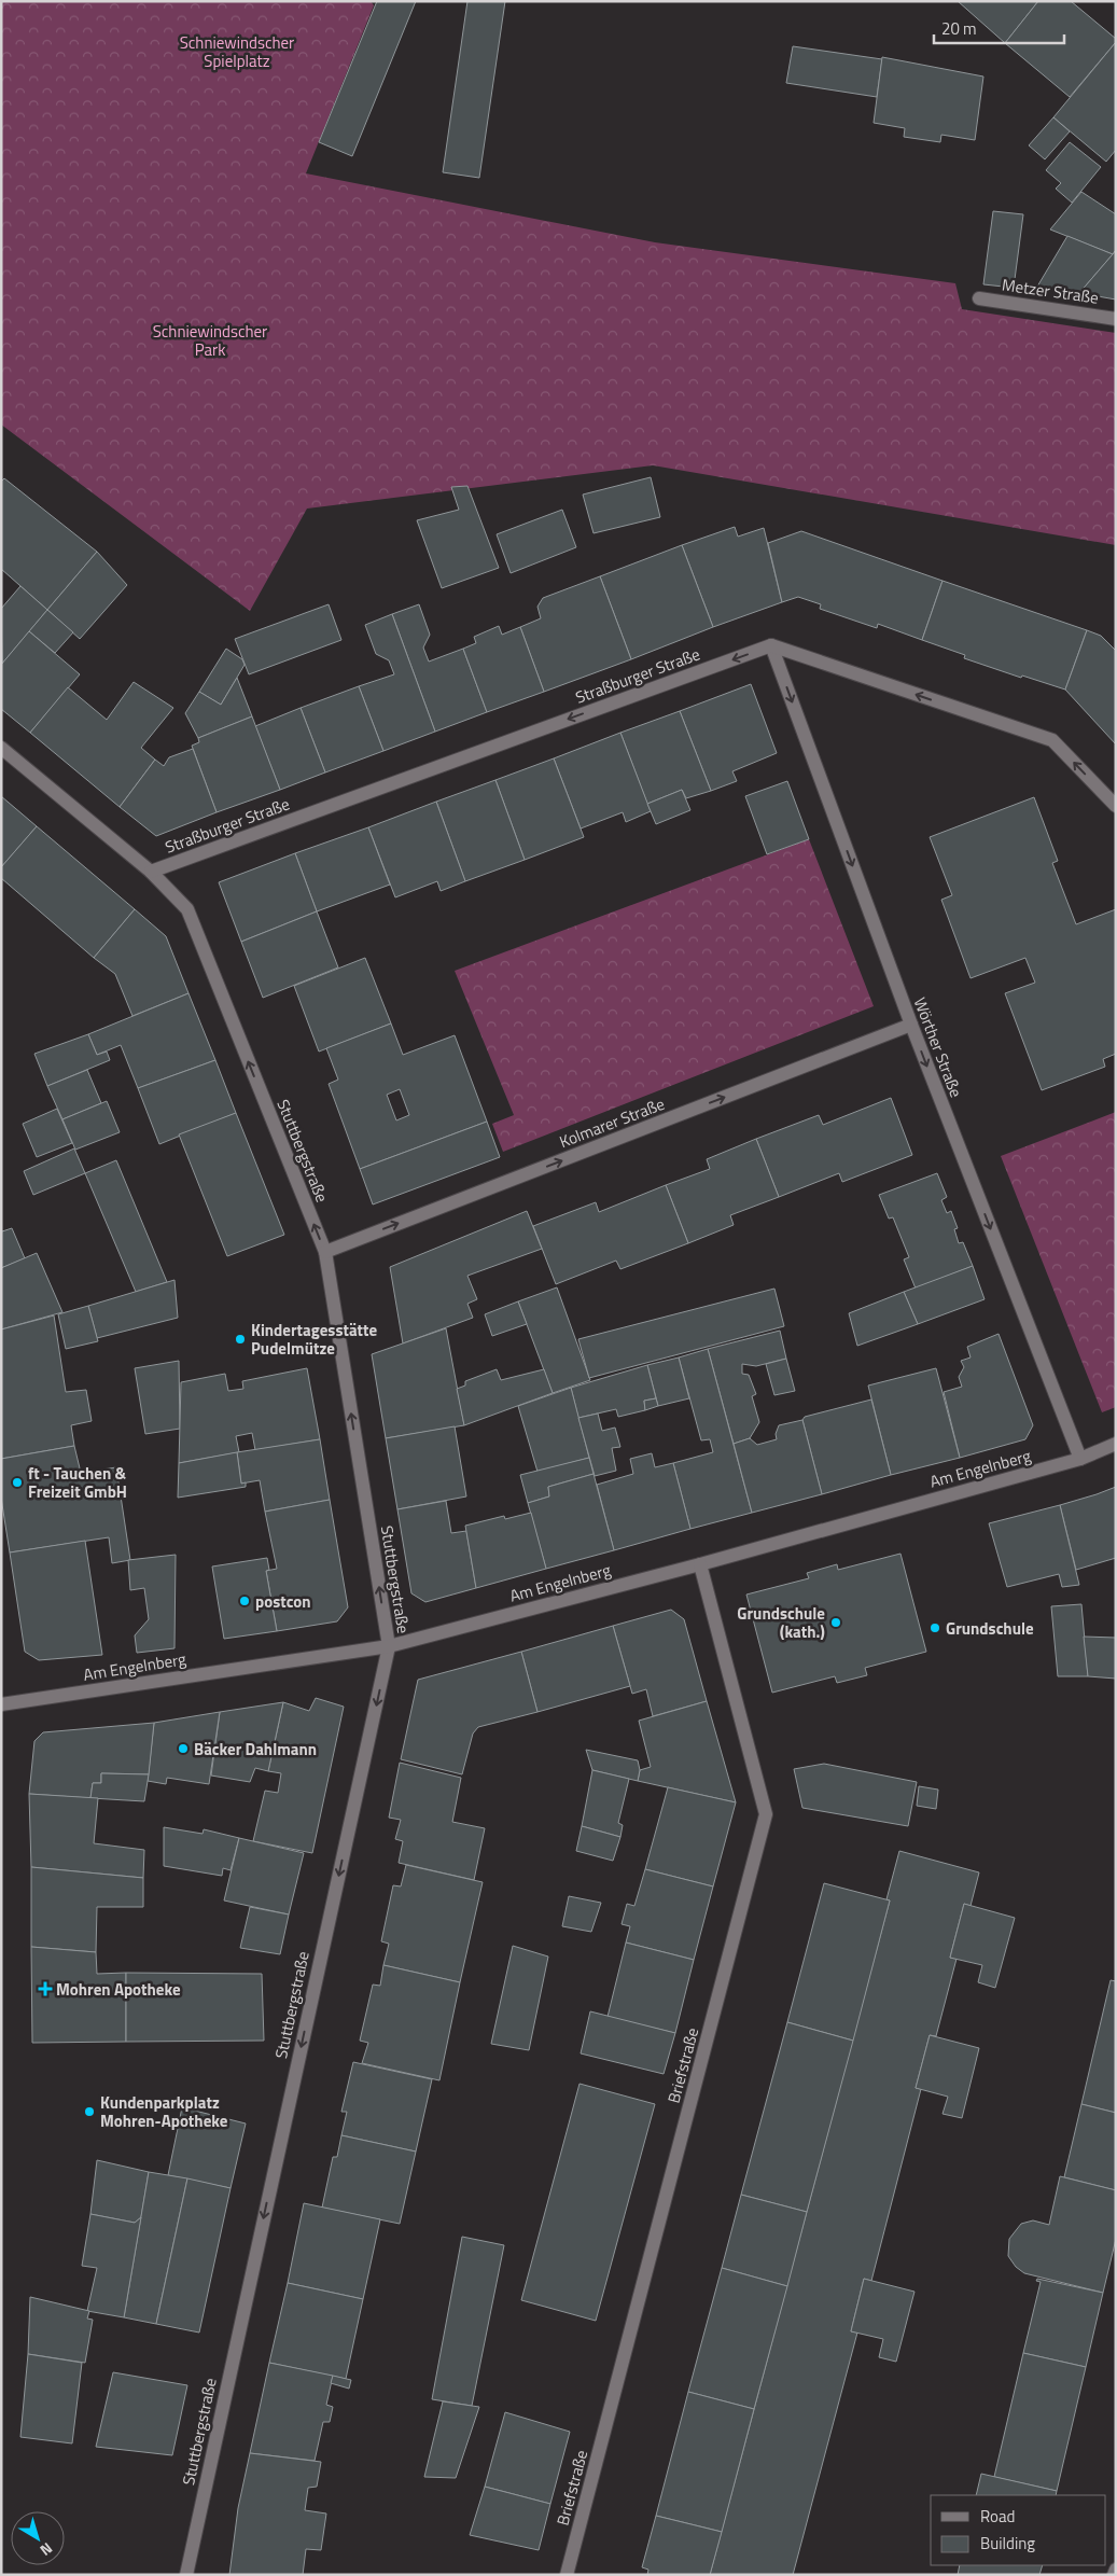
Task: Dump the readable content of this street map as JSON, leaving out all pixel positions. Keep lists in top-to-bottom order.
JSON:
{
  "streets": {
    "street": [
      "Metzer Straße",
      "Straßburger Straße",
      "Wörther Straße",
      "Kolmarer Straße",
      "Stuttbergstraße",
      "Am Engelnberg",
      "Briefstraße"
    ]
  },
  "crossings": [
    ["Straßburger Straße", "Wörther Straße"],
    ["Straßburger Straße", "Stuttbergstraße"],
    ["Wörther Straße", "Kolmarer Straße"],
    ["Wörther Straße", "Am Engelnberg"],
    ["Kolmarer Straße", "Stuttbergstraße"],
    ["Stuttbergstraße", "Am Engelnberg"],
    ["Am Engelnberg", "Briefstraße"]
  ],
  "one_way": ["Straßburger Straße", "Wörther Straße", "Kolmarer Straße"],
  "parks": ["Schniewindscher Spielplatz", "Schniewindscher Park"],
  "places": {
    "other": [
      "Kindertagesstätte Pudelmütze",
      "ft - Tauchen & Freizeit GmbH",
      "postcon",
      "Grundschule (kath.)",
      "Grundschule",
      "Bäcker Dahlmann",
      "Kundenparkplatz Mohren-Apotheke"
    ],
    "health": ["Mohren Apotheke"]
  },
  "legend": ["Road", "Building"],
  "scale_bar": "20 m",
  "north": "bottom right"
}
